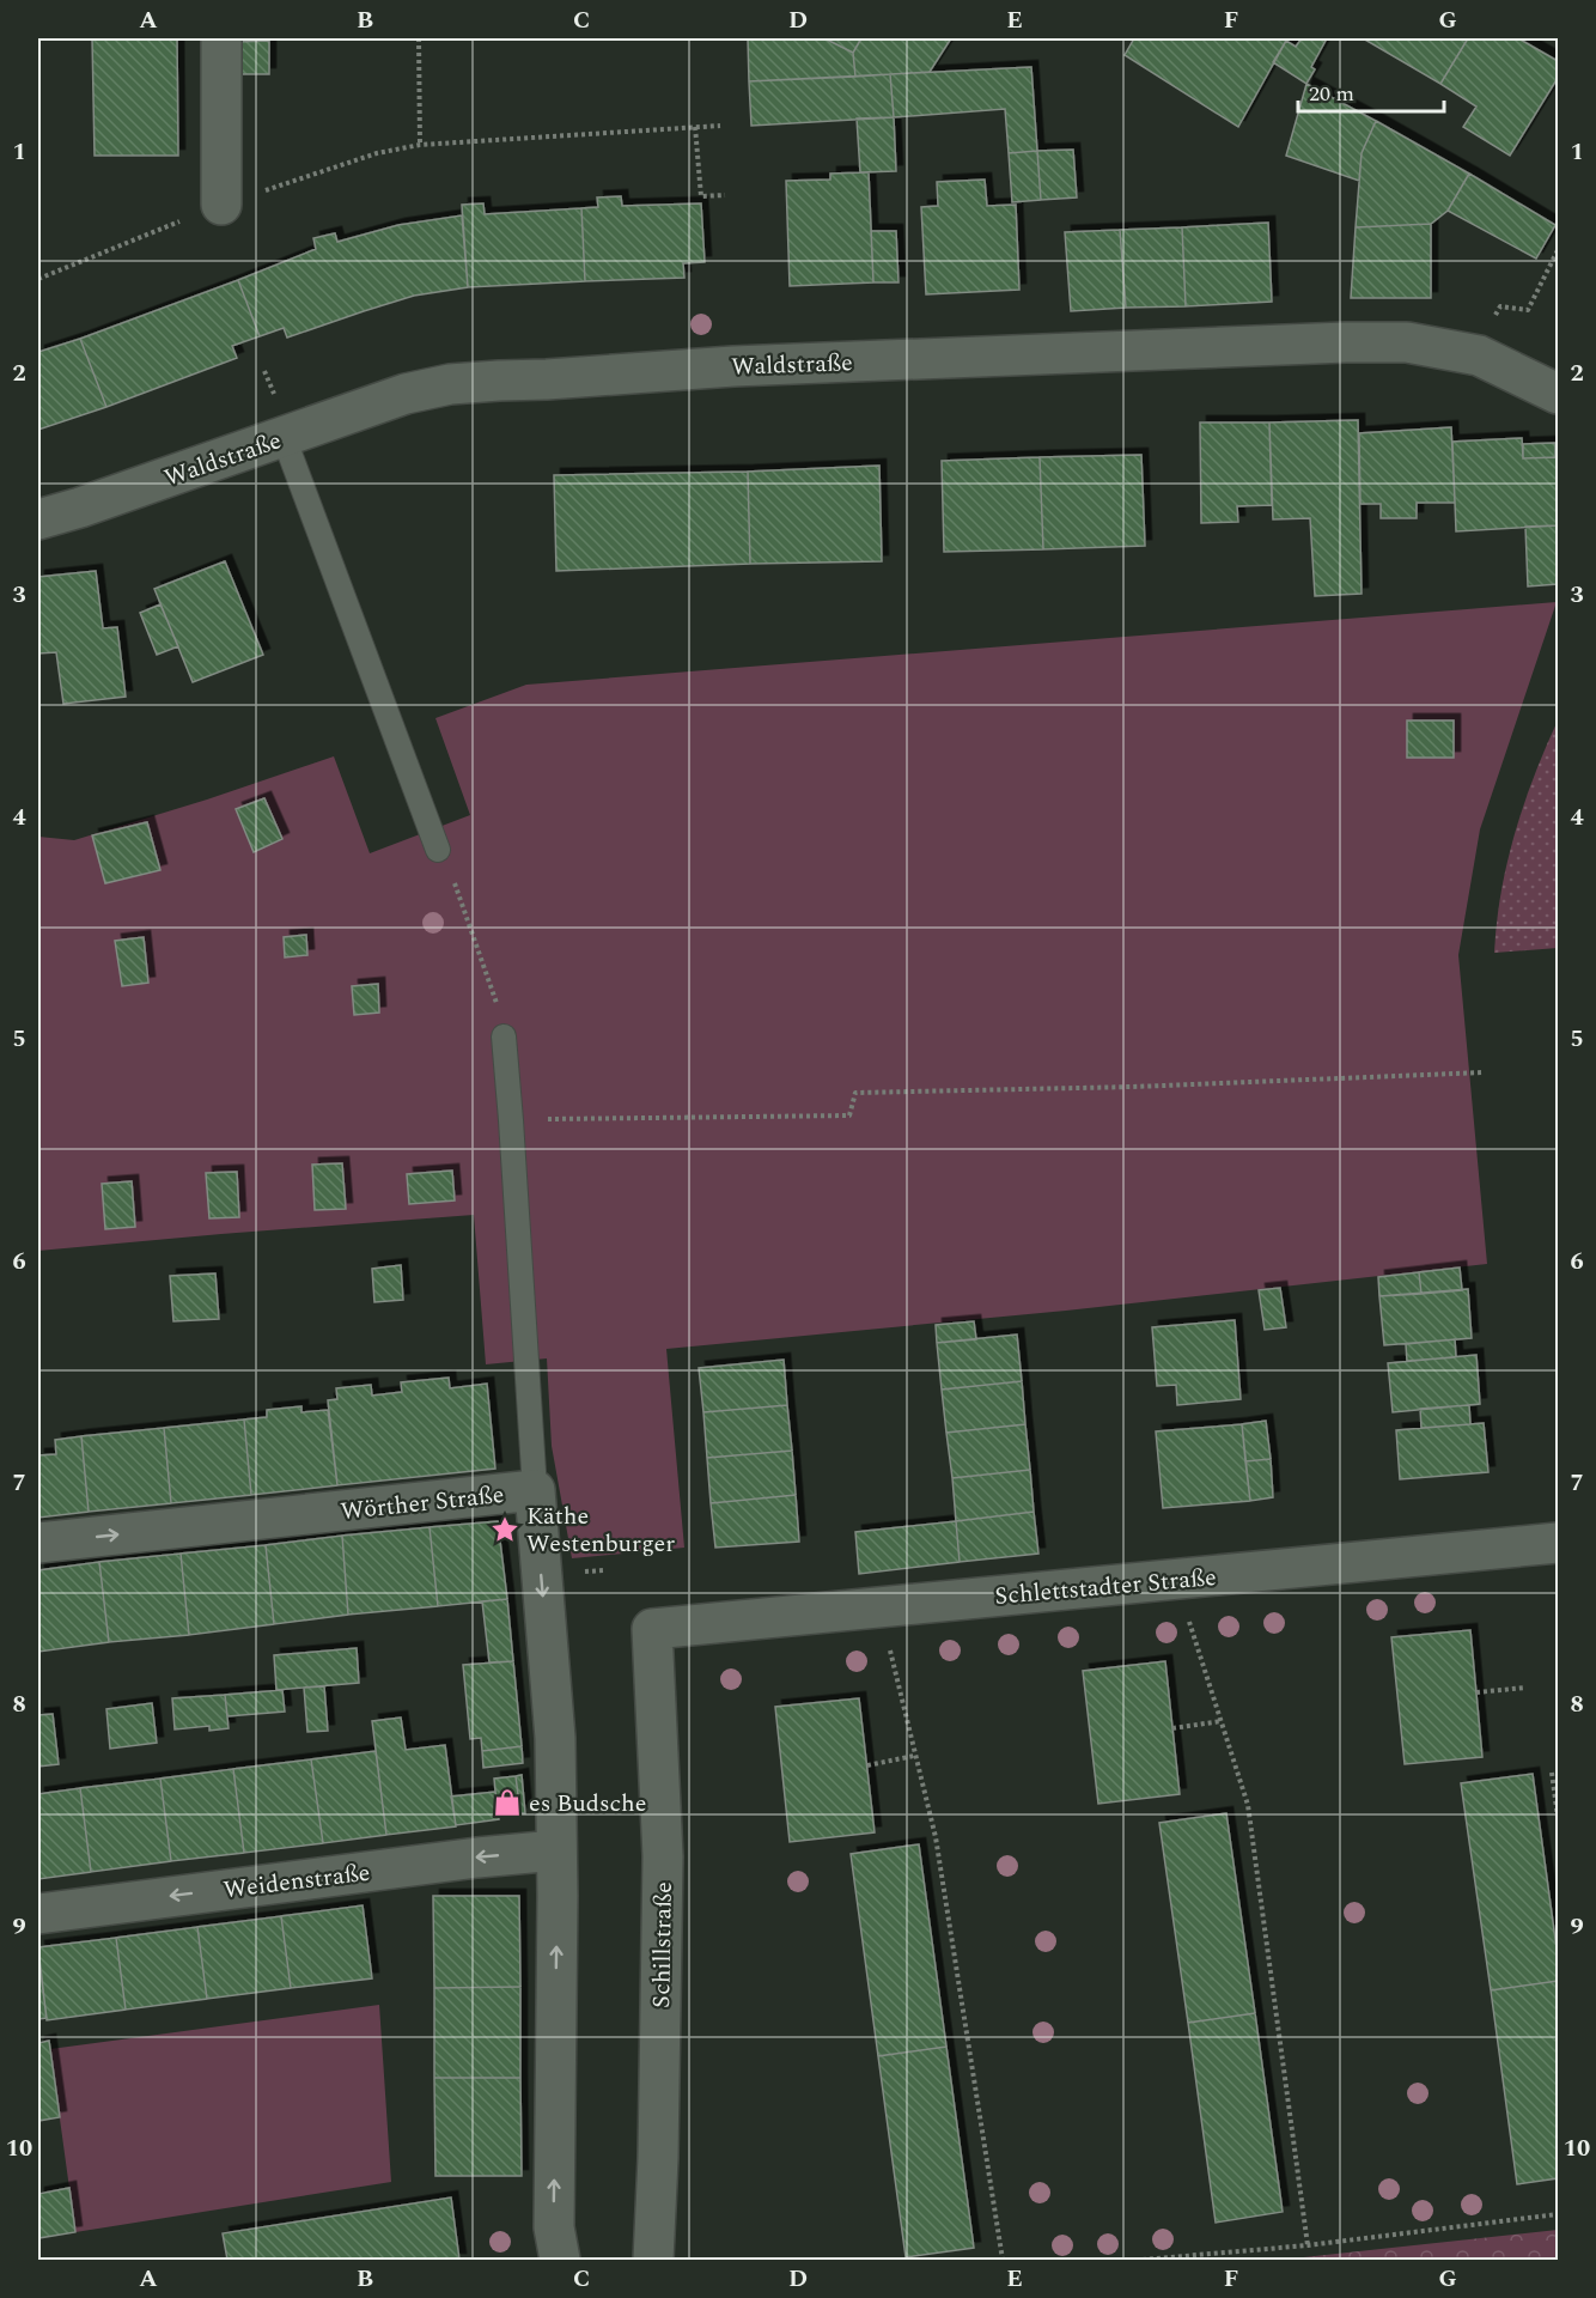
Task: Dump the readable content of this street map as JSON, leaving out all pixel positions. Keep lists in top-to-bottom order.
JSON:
{
  "streets": {
    "street": [
      "Waldstraße",
      "Wörther Straße",
      "Schlettstadter Straße",
      "Weidenstraße",
      "Schillstraße"
    ]
  },
  "crossings": [
    ["Wörther Straße", "Weidenstraße"],
    ["Schlettstadter Straße", "Schillstraße"]
  ],
  "one_way": ["Weidenstraße"],
  "places": {
    "place": ["Käthe Westenburger"],
    "shop": ["es Budsche"]
  },
  "scale_bar": "20 m",
  "grid": {
    "columns": [
      "A",
      "B",
      "C",
      "D",
      "E",
      "F",
      "G"
    ],
    "rows": [
      "1",
      "2",
      "3",
      "4",
      "5",
      "6",
      "7",
      "8",
      "9",
      "10"
    ]
  }
}
